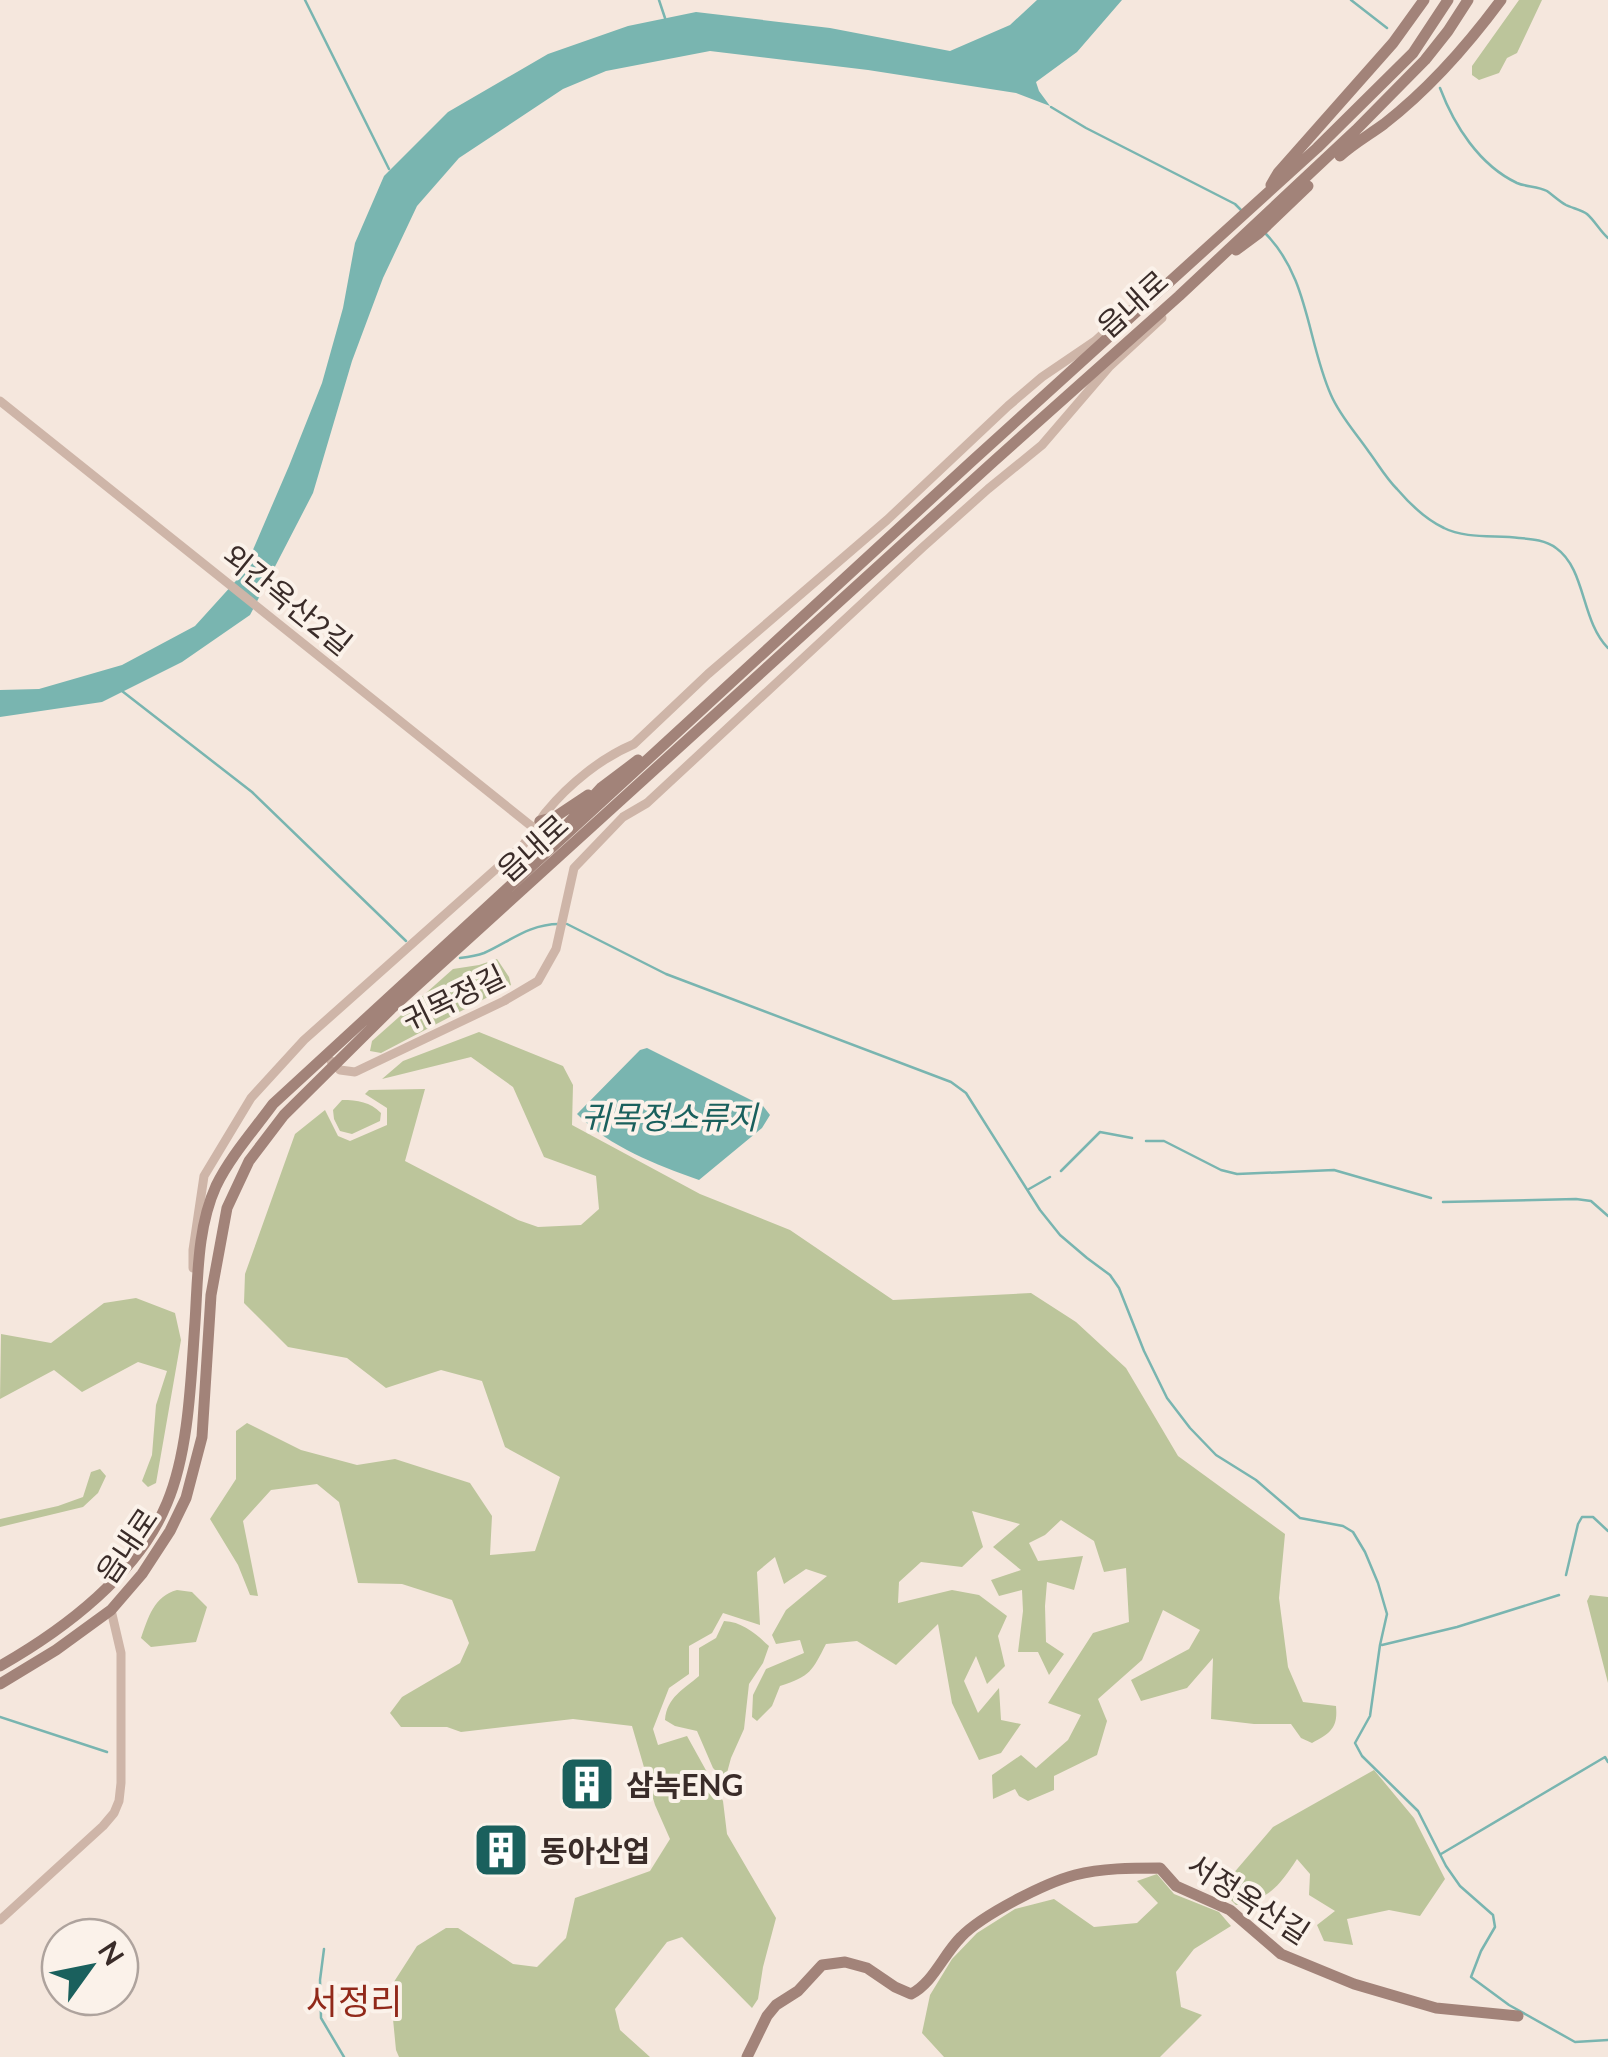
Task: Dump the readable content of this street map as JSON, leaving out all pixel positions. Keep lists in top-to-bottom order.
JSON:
{
  "streets": {
    "street": [
      "읍내로",
      "외간옥산2길",
      "귀목정길",
      "서정옥산길"
    ]
  },
  "crossings": [
    ["읍내로", "외간옥산2길"],
    ["읍내로", "귀목정길"]
  ],
  "districts": ["서정리"],
  "water": ["귀목정소류지"],
  "places": {
    "building": ["삼녹ENG", "동아산업"]
  },
  "north": "top right"
}
